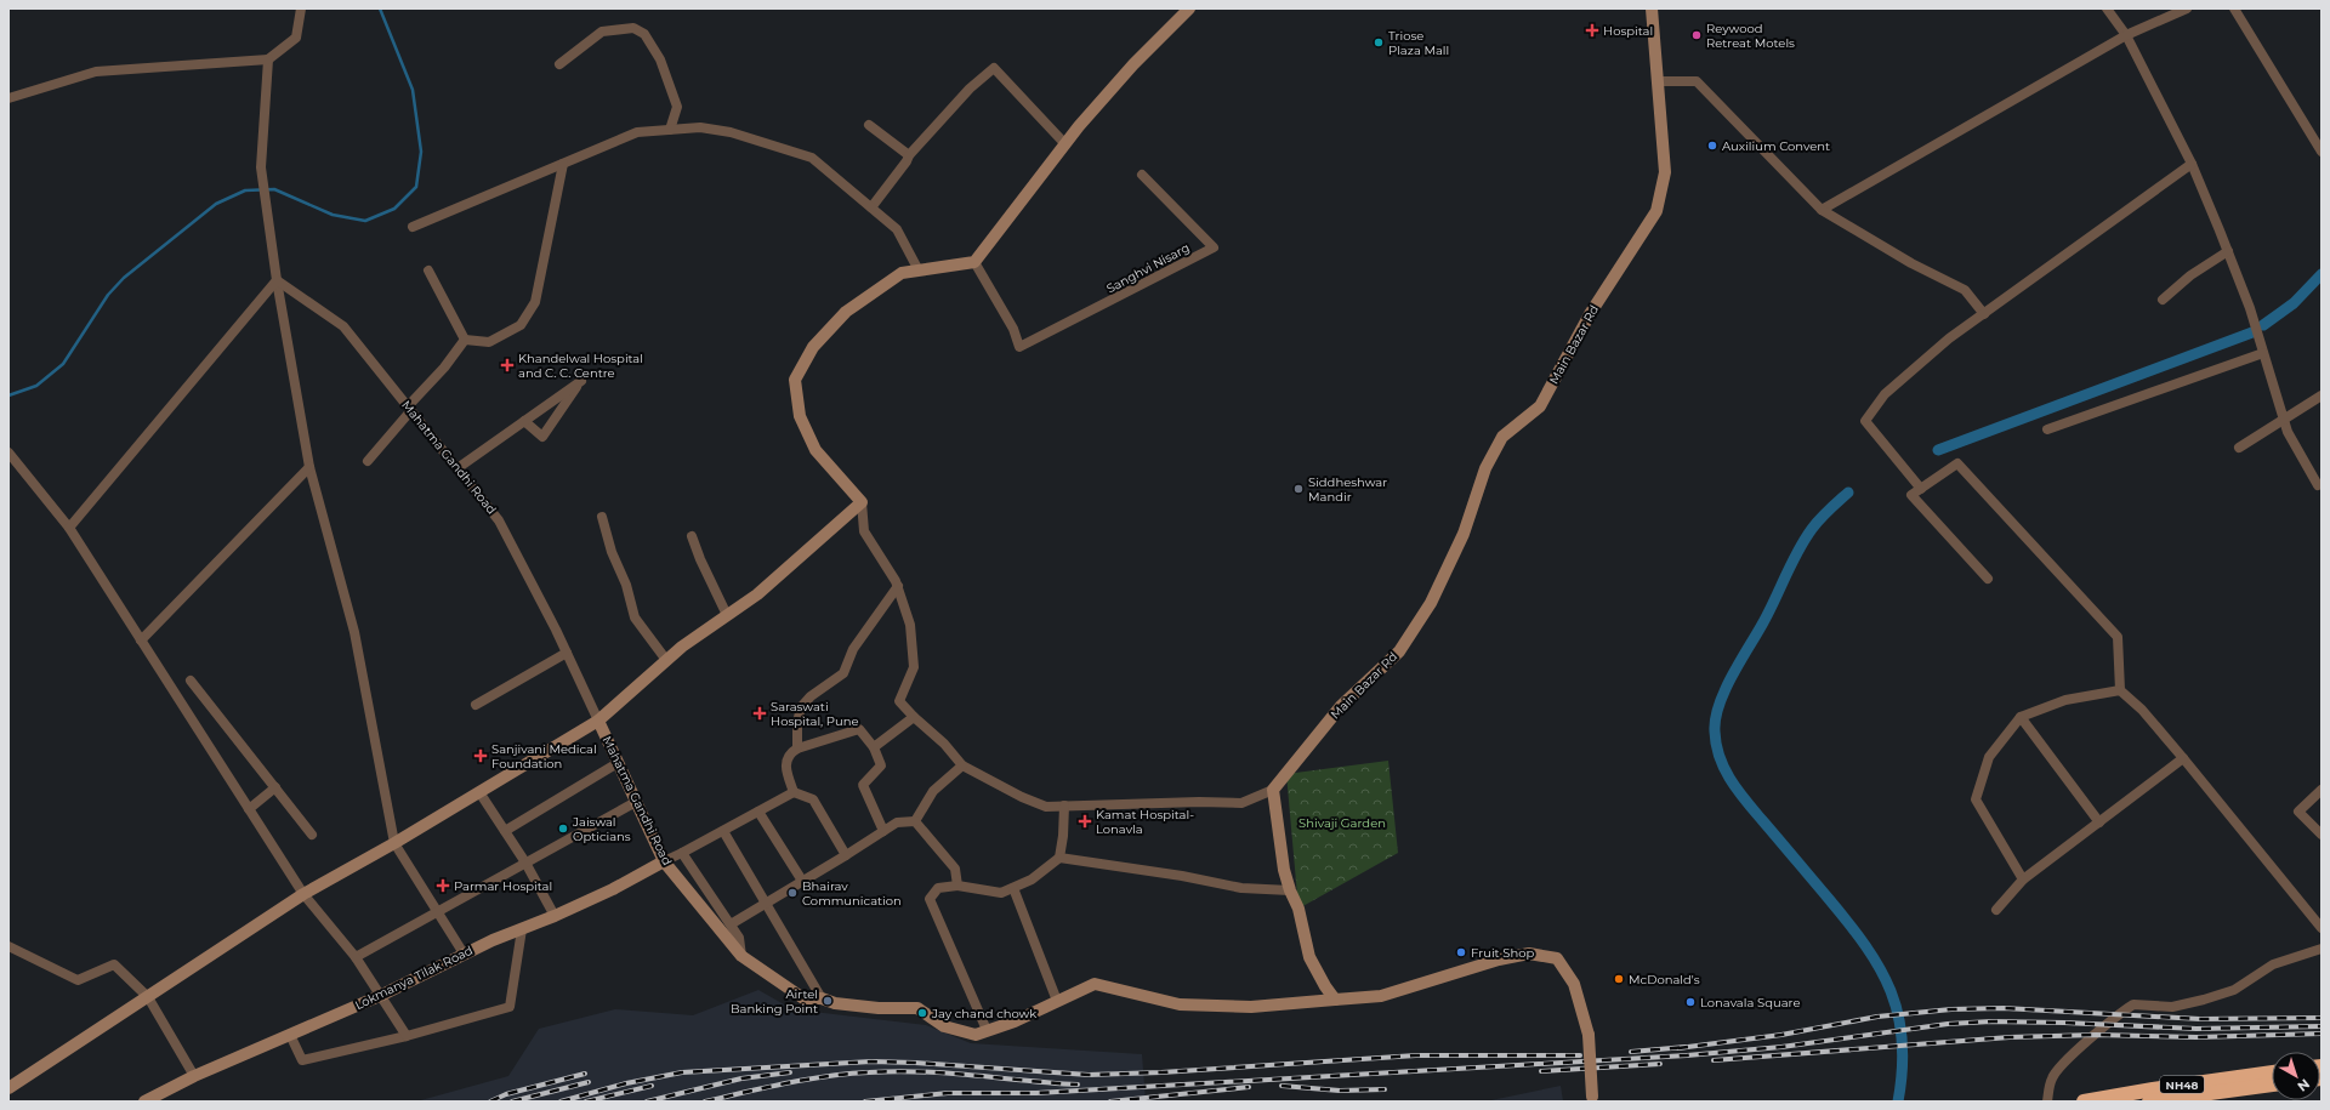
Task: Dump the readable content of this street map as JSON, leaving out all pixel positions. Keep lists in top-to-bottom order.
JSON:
{
  "streets": {
    "highway": ["NH48"],
    "main road": ["Main Bazar Rd", "Mahatma Gandhi Road", "Lokmanya Tilak Road"],
    "street": ["Sanghvi Nisarg"]
  },
  "crossings": [
    ["Mahatma Gandhi Road", "Lokmanya Tilak Road"]
  ],
  "parks": ["Shivaji Garden"],
  "places": {
    "health": [
      "Hospital",
      "Khandelwal Hospital and C. C. Centre",
      "Saraswati Hospital, Pune",
      "Sanjivani Medical Foundation",
      "Kamat Hospital- Lonavla",
      "Parmar Hospital"
    ],
    "other": [
      "Reywood Retreat Motels",
      "Triose Plaza Mall",
      "Auxilium Convent",
      "Siddheshwar Mandir",
      "Jaiswal Opticians",
      "Bhairav Communication",
      "Fruit Shop",
      "McDonald's",
      "Airtel Banking Point",
      "Lonavala Square",
      "Jay chand chowk"
    ]
  },
  "north": "bottom right"
}
